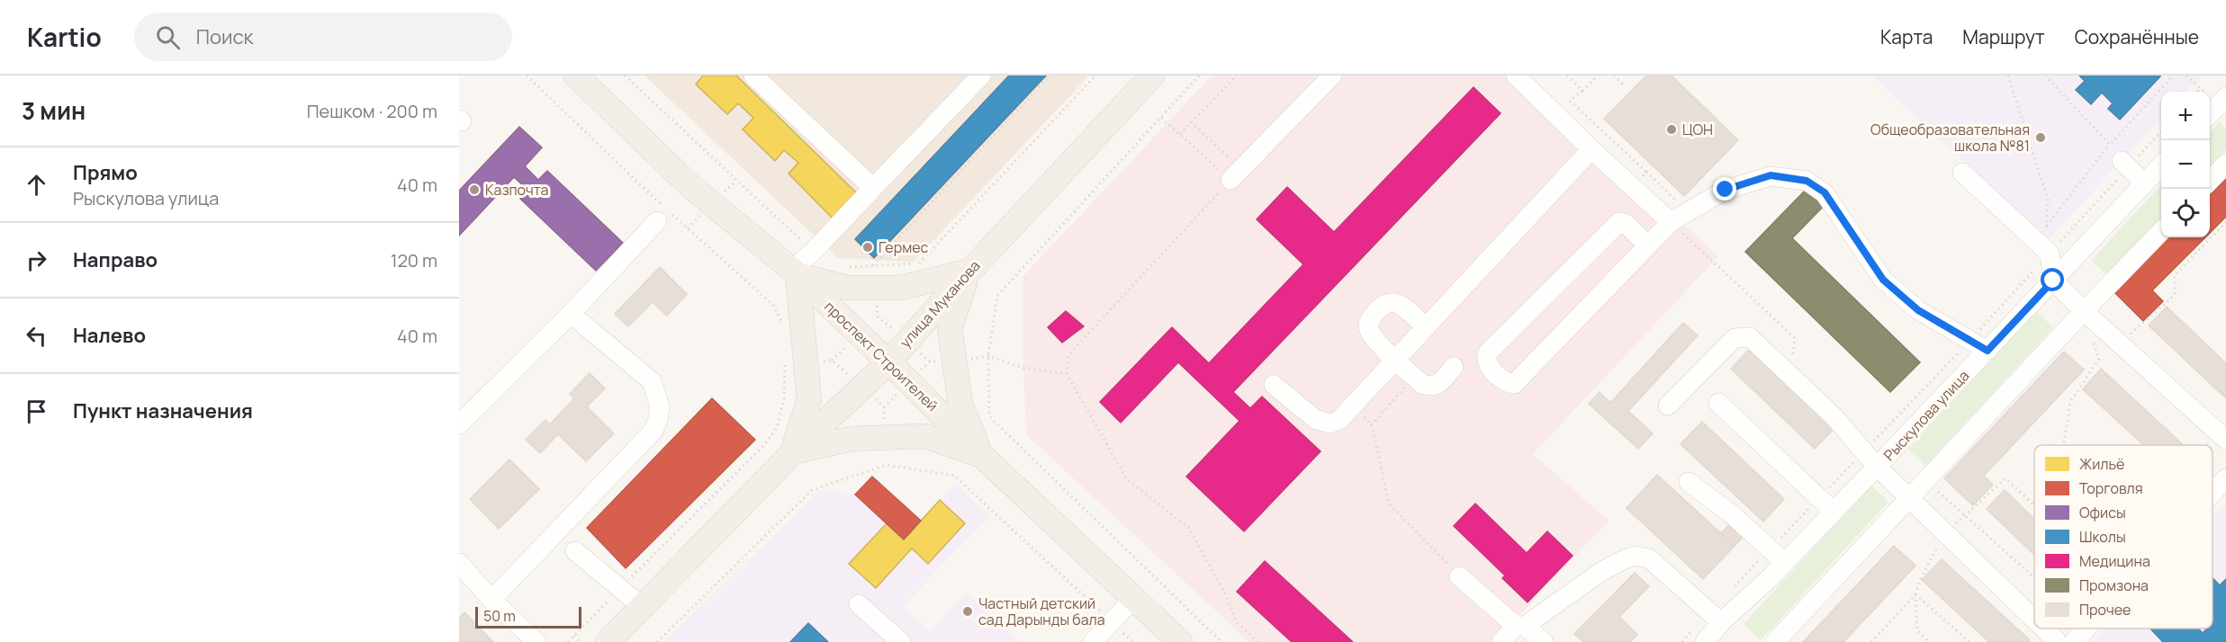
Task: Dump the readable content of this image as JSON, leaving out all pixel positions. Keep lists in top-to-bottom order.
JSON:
{
  "streets": {
    "main road": ["улица Муканова", "проспект Строителей"],
    "street": ["Рыскулова улица"]
  },
  "crossings": [
    ["улица Муканова", "проспект Строителей"]
  ],
  "places": [
    "ЦОН",
    "Общеобразовательная школа №81",
    "Казпочта",
    "Гермес",
    "Частный детский сад Дарынды бала"
  ],
  "legend": [
    "Жильё",
    "Торговля",
    "Офисы",
    "Школы",
    "Медицина",
    "Промзона",
    "Прочее"
  ],
  "scale_bar": "50 m",
  "page": {
    "header": "Kartio",
    "search": "Поиск",
    "nav": ["Карта", "Маршрут", "Сохранённые"],
    "heading": ["3 мин", "Пешком · 200 m"],
    "map_buttons": ["+", "−"],
    "list": [
      ["Прямо", "Рыскулова улица", "40 m"],
      ["Направо", "120 m"],
      ["Налево", "40 m"],
      "Пункт назначения"
    ],
    "scale": "50 m"
  }
}
